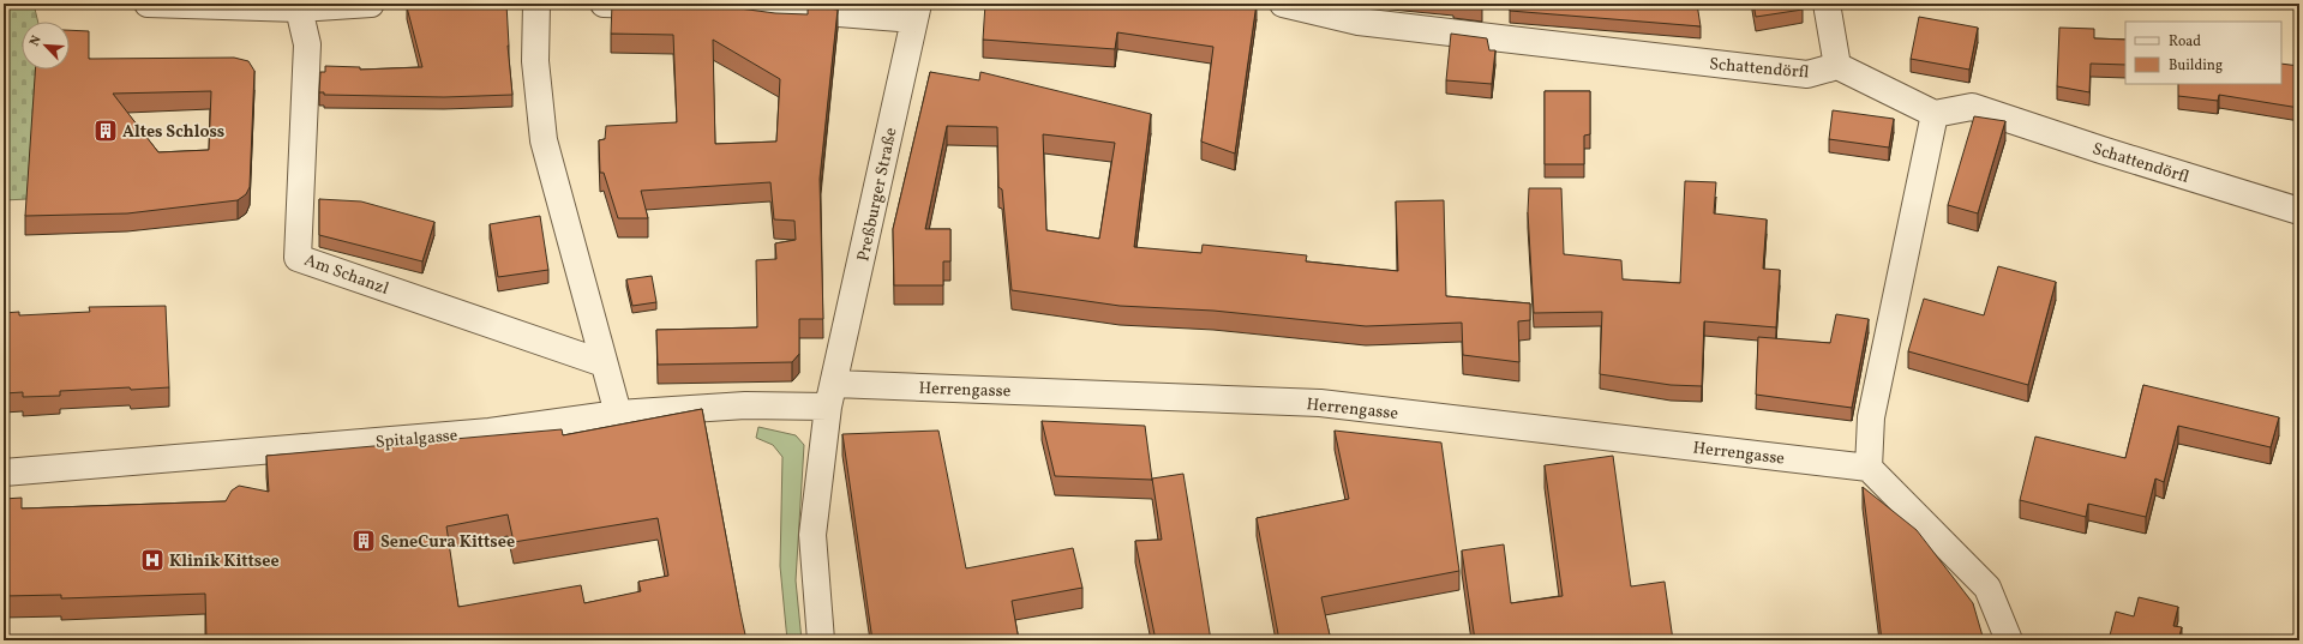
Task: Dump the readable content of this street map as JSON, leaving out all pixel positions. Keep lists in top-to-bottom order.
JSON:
{
  "streets": {
    "street": [
      "Schattendörfl",
      "Preßburger Straße",
      "Am Schanzl",
      "Herrengasse",
      "Spitalgasse"
    ]
  },
  "crossings": [
    ["Preßburger Straße", "Herrengasse"],
    ["Preßburger Straße", "Spitalgasse"],
    ["Herrengasse", "Spitalgasse"]
  ],
  "places": {
    "building": ["Altes Schloss", "SeneCura Kittsee"],
    "hospital": ["Klinik Kittsee"]
  },
  "legend": ["Road", "Building"],
  "north": "top left"
}
